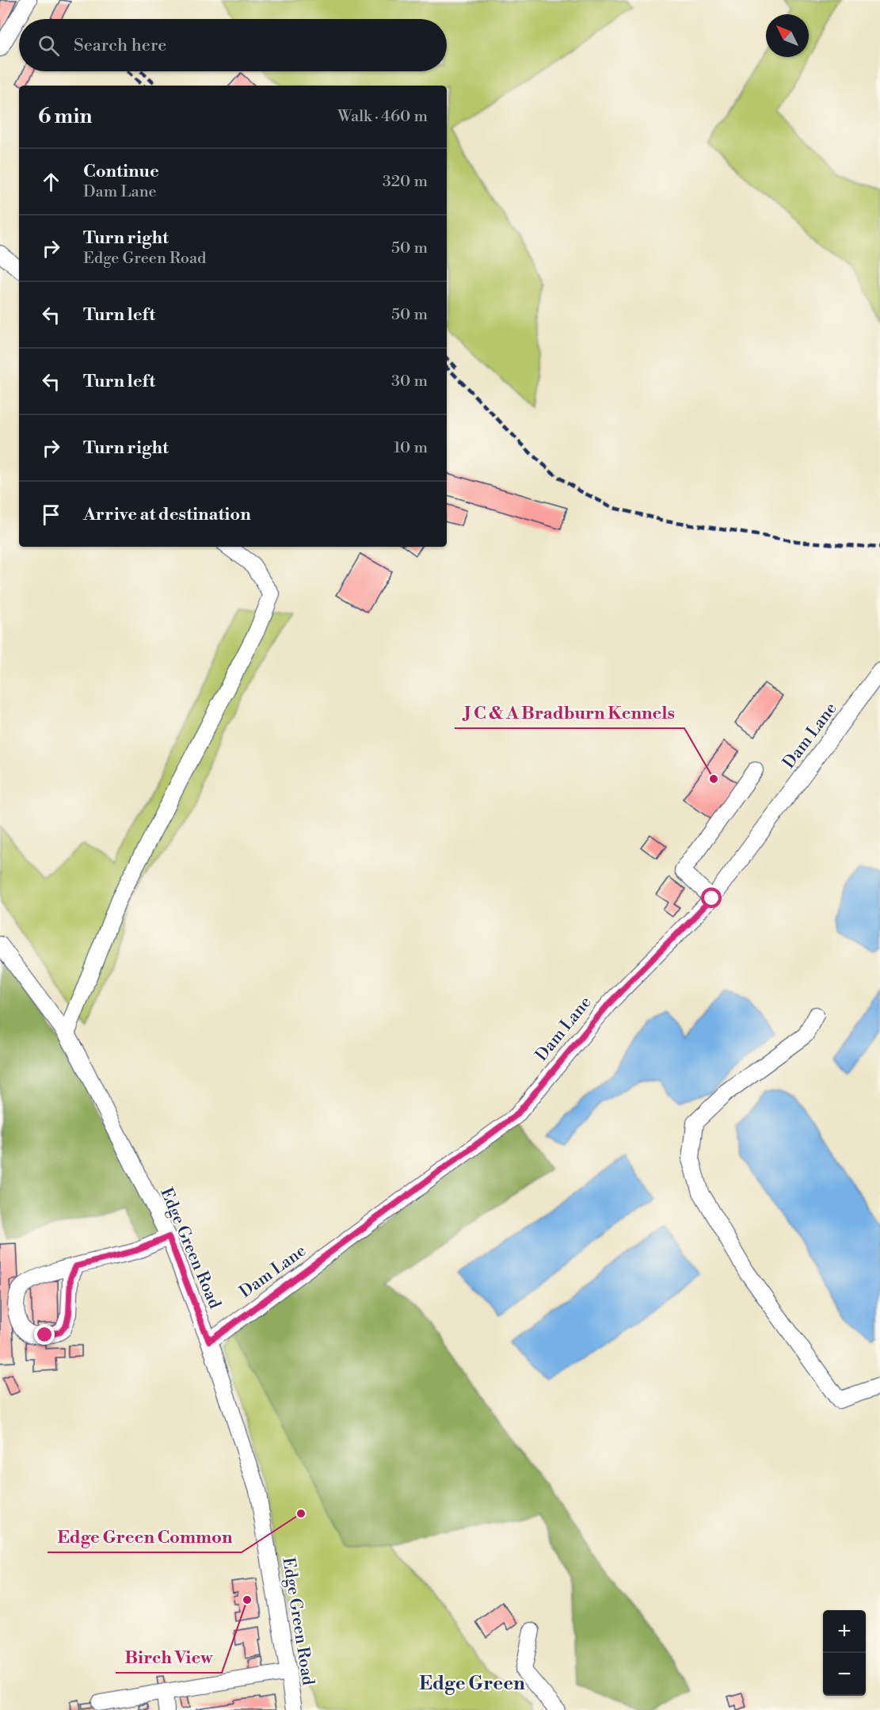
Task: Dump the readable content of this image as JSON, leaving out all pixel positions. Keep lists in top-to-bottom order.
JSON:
{
  "streets": {
    "street": ["Dam Lane", "Edge Green Road"]
  },
  "crossings": [
    ["Dam Lane", "Edge Green Road"]
  ],
  "districts": ["Edge Green"],
  "places": ["J C & A Bradburn Kennels", "Edge Green Common", "Birch View"],
  "north": "top left",
  "page": {
    "search": "Search here",
    "heading": ["6 min", "Walk · 460 m"],
    "list": [
      ["Continue", "Dam Lane", "320 m"],
      ["Turn right", "Edge Green Road", "50 m"],
      ["Turn left", "50 m"],
      ["Turn left", "30 m"],
      ["Turn right", "10 m"],
      "Arrive at destination"
    ],
    "map_buttons": ["+", "−"]
  }
}
